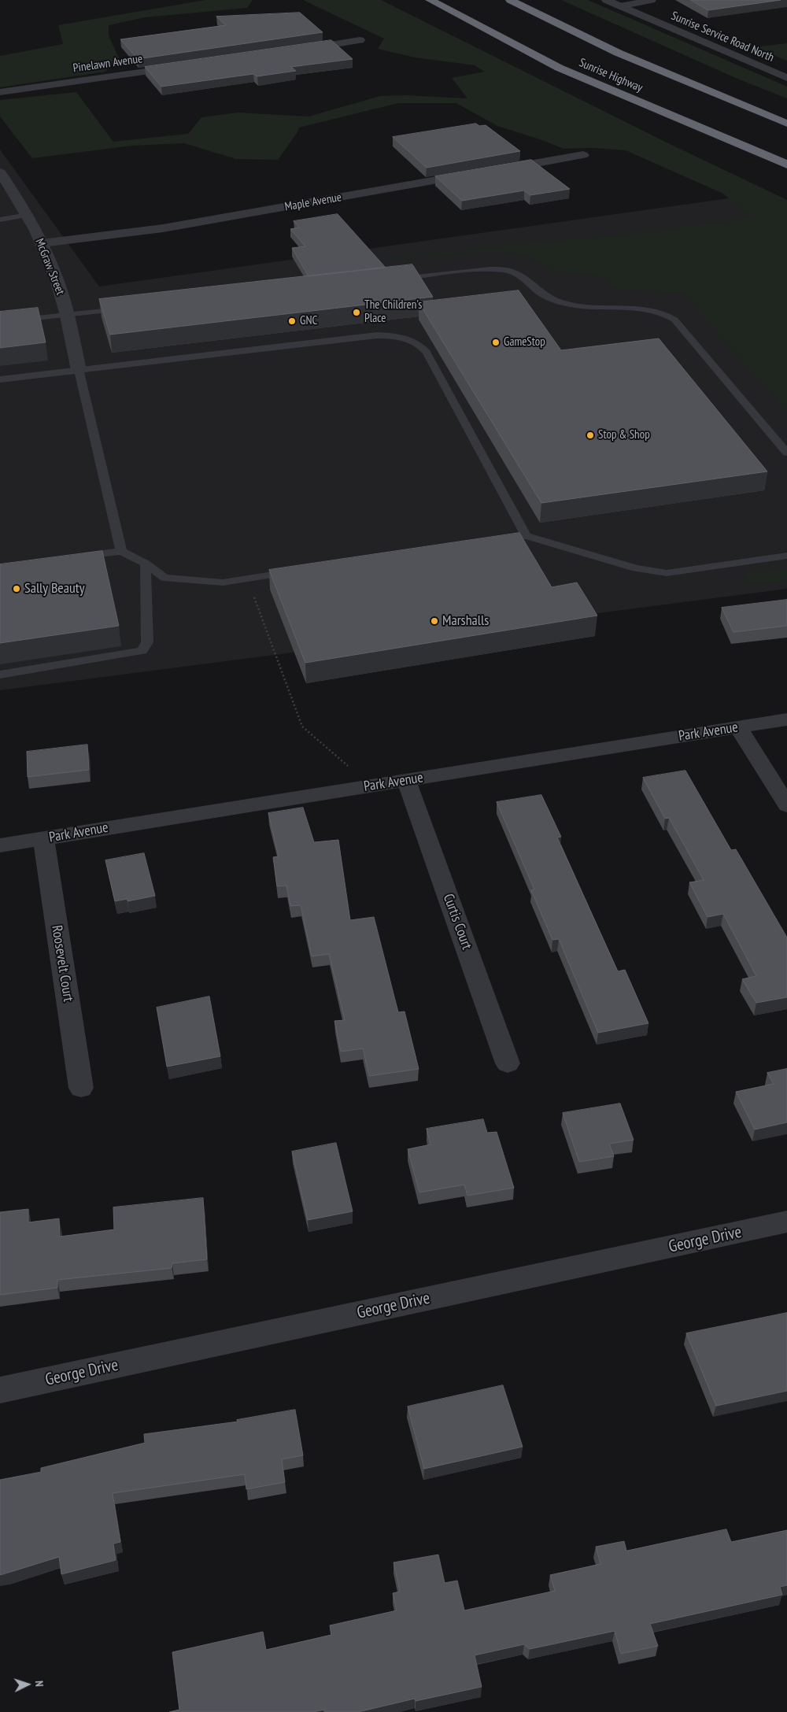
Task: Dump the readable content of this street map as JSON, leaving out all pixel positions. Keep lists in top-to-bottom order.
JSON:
{
  "streets": {
    "highway": ["Sunrise Highway"],
    "street": [
      "Sunrise Service Road North",
      "Pinelawn Avenue",
      "Maple Avenue",
      "McGraw Street",
      "Park Avenue",
      "Curtis Court",
      "Roosevelt Court",
      "George Drive"
    ]
  },
  "crossings": [
    ["Maple Avenue", "McGraw Street"],
    ["Park Avenue", "Curtis Court"],
    ["Park Avenue", "Roosevelt Court"]
  ],
  "places": [
    "The Children's Place",
    "GNC",
    "GameStop",
    "Stop & Shop",
    "Sally Beauty",
    "Marshalls"
  ],
  "north": "right"
}
